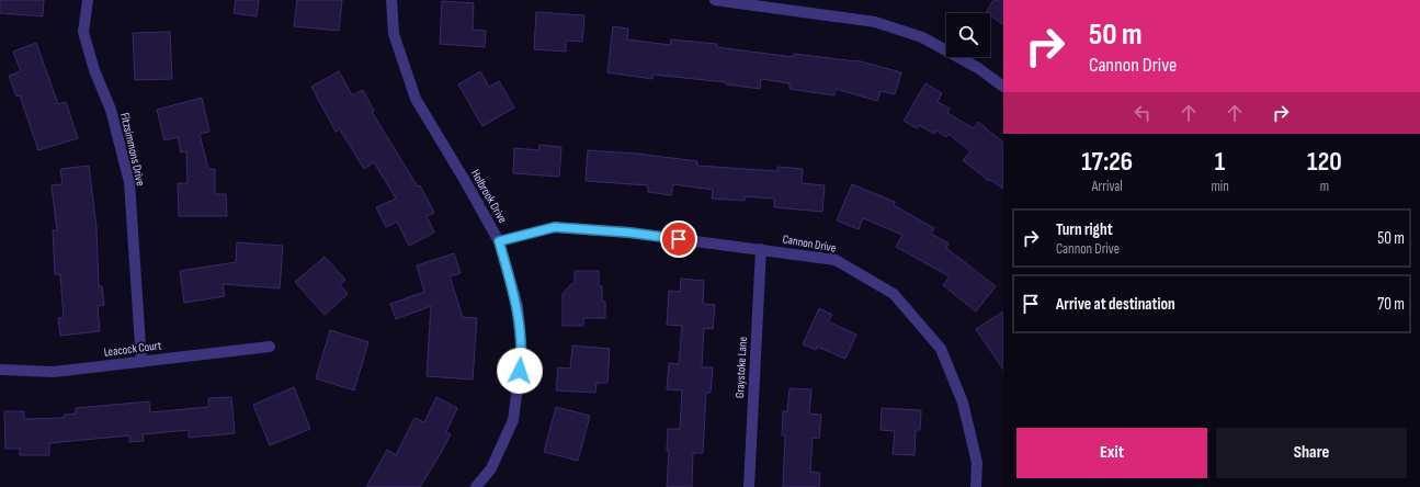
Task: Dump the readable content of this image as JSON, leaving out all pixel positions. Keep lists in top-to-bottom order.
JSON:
{
  "streets": {
    "street": [
      "Fitzsimmons Drive",
      "Holbrook Drive",
      "Cannon Drive",
      "Leacock Court",
      "Graystoke Lane"
    ]
  },
  "crossings": [
    ["Fitzsimmons Drive", "Leacock Court"],
    ["Holbrook Drive", "Cannon Drive"],
    ["Cannon Drive", "Graystoke Lane"]
  ],
  "page": {
    "turn": ["50 m", "Cannon Drive"],
    "eta": [
      "17:26",
      "Arrival",
      "1",
      "min",
      "120",
      "m"
    ],
    "list": [
      {
        "name": "Turn right",
        "note": "Cannon Drive",
        "value": "50 m"
      },
      {
        "name": "Arrive at destination",
        "value": "70 m"
      }
    ],
    "buttons": ["Exit", "Share"]
  }
}
